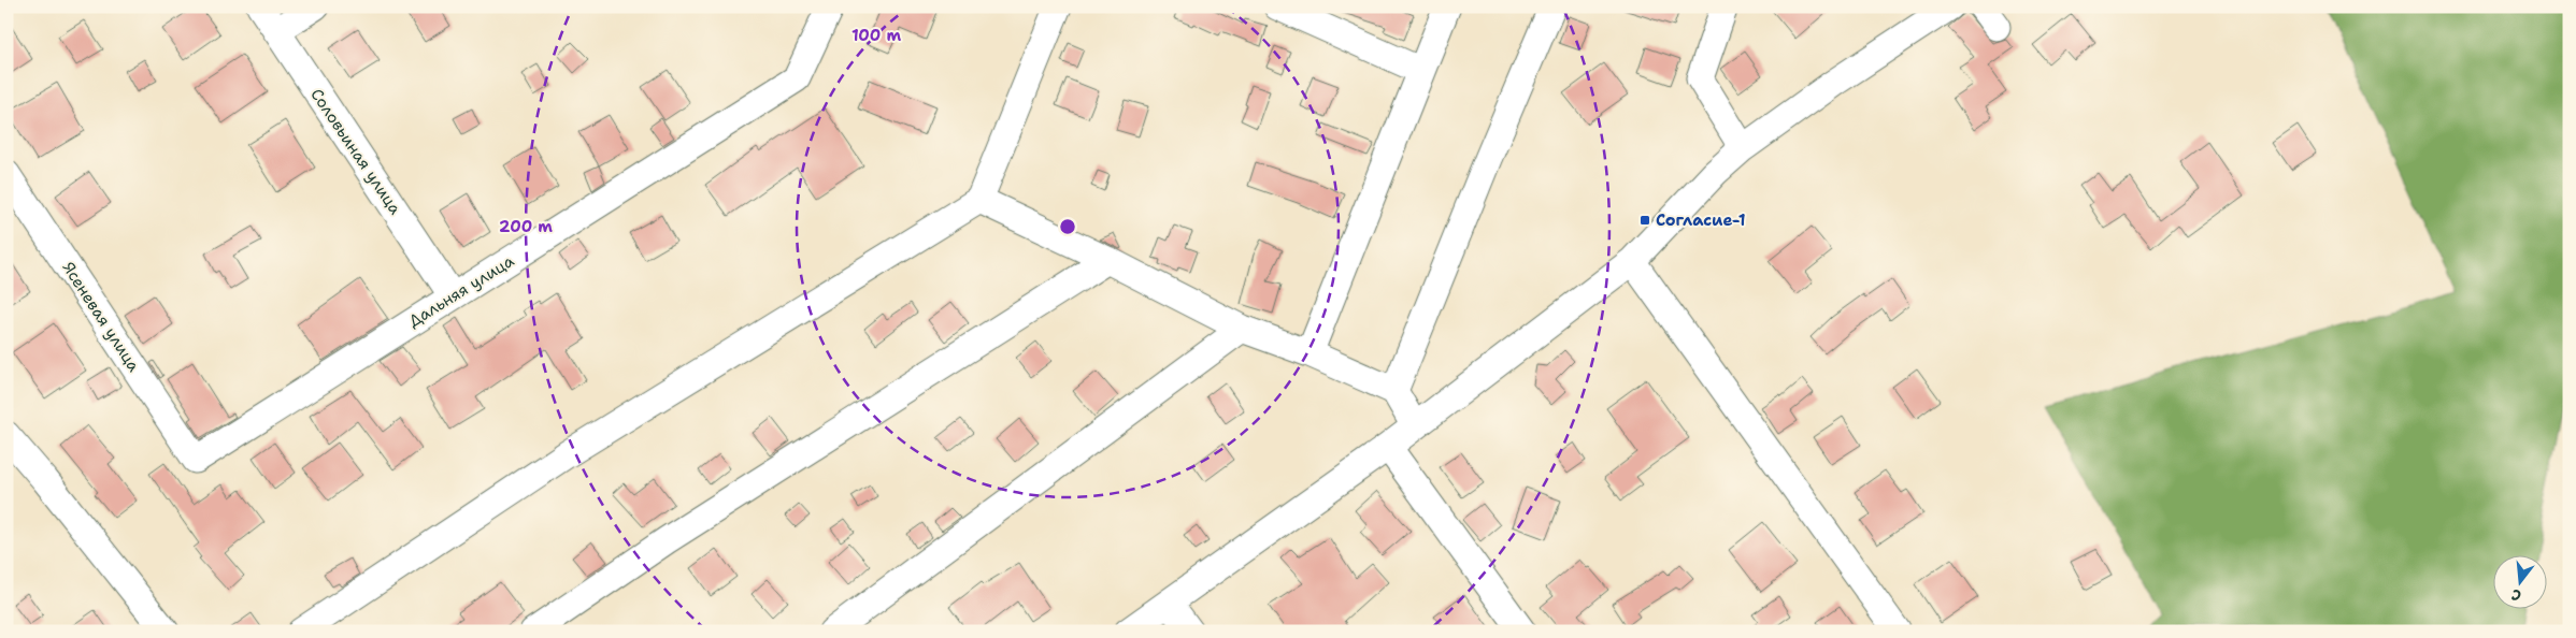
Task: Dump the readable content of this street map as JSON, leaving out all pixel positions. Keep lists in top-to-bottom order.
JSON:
{
  "streets": {
    "street": ["Соловьиная улица", "Дальняя улица", "Ясеневая улица"]
  },
  "crossings": [
    ["Соловьиная улица", "Дальняя улица"],
    ["Дальняя улица", "Ясеневая улица"]
  ],
  "places": {
    "transit": ["Согласие-1"]
  },
  "north": "bottom",
  "rings": ["100 m", "200 m"]
}
